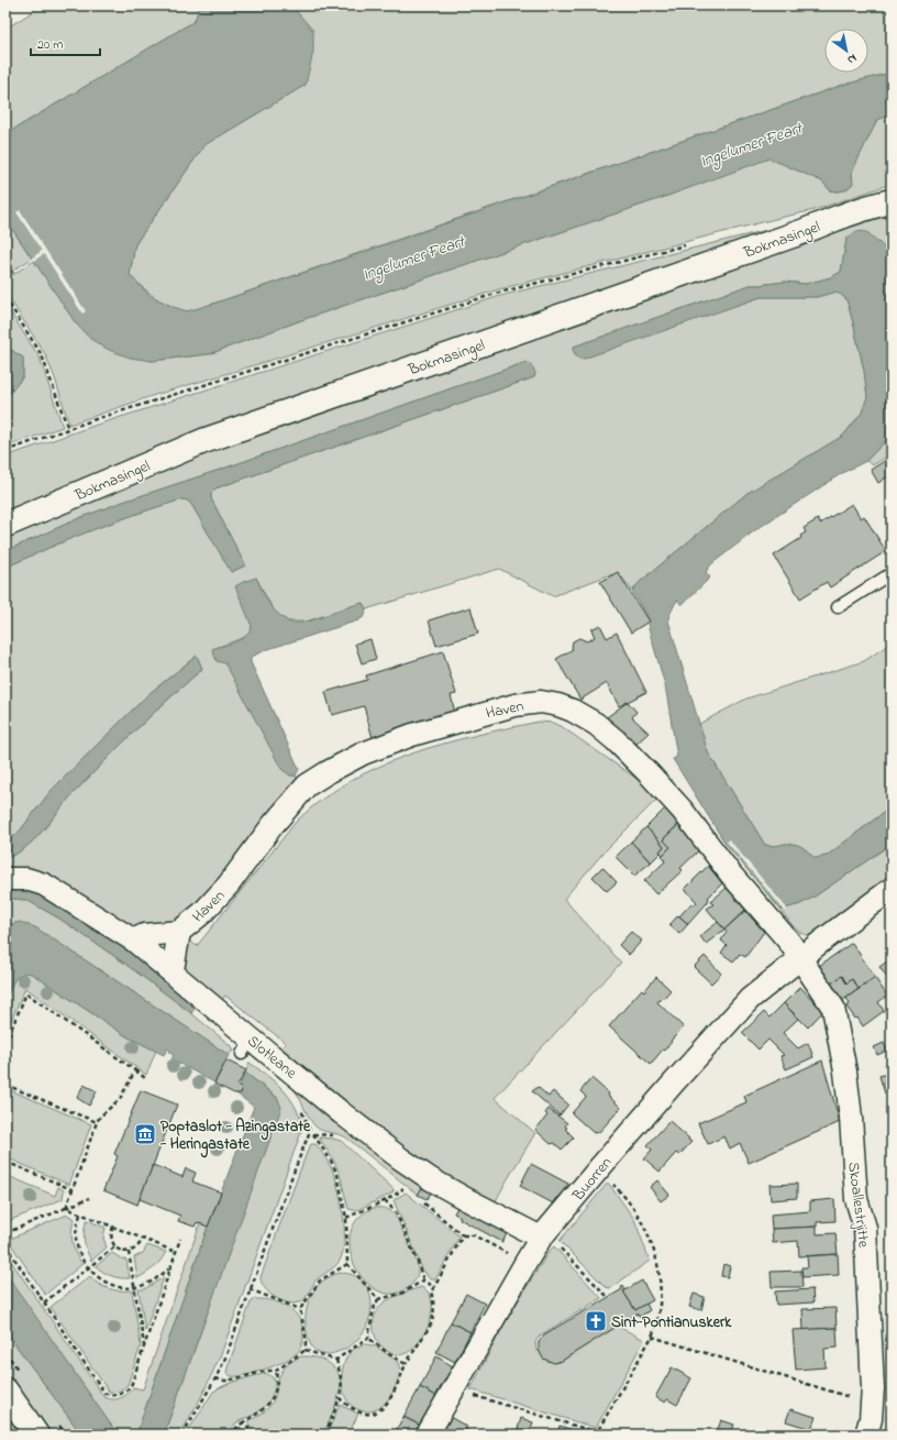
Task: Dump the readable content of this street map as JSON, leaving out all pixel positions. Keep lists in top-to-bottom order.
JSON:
{
  "streets": {
    "street": [
      "Bokmasingel",
      "Haven",
      "Slotleane",
      "Buorren",
      "Skoallestrjitte"
    ]
  },
  "crossings": [
    ["Haven", "Slotleane"],
    ["Haven", "Buorren"],
    ["Haven", "Skoallestrjitte"],
    ["Slotleane", "Buorren"],
    ["Buorren", "Skoallestrjitte"]
  ],
  "water": ["Ingelumer Feart"],
  "places": {
    "museum": ["Poptaslot - Azingastate - Heringastate"],
    "church": ["Sint-Pontianuskerk"]
  },
  "scale_bar": "20 m",
  "north": "bottom right"
}
